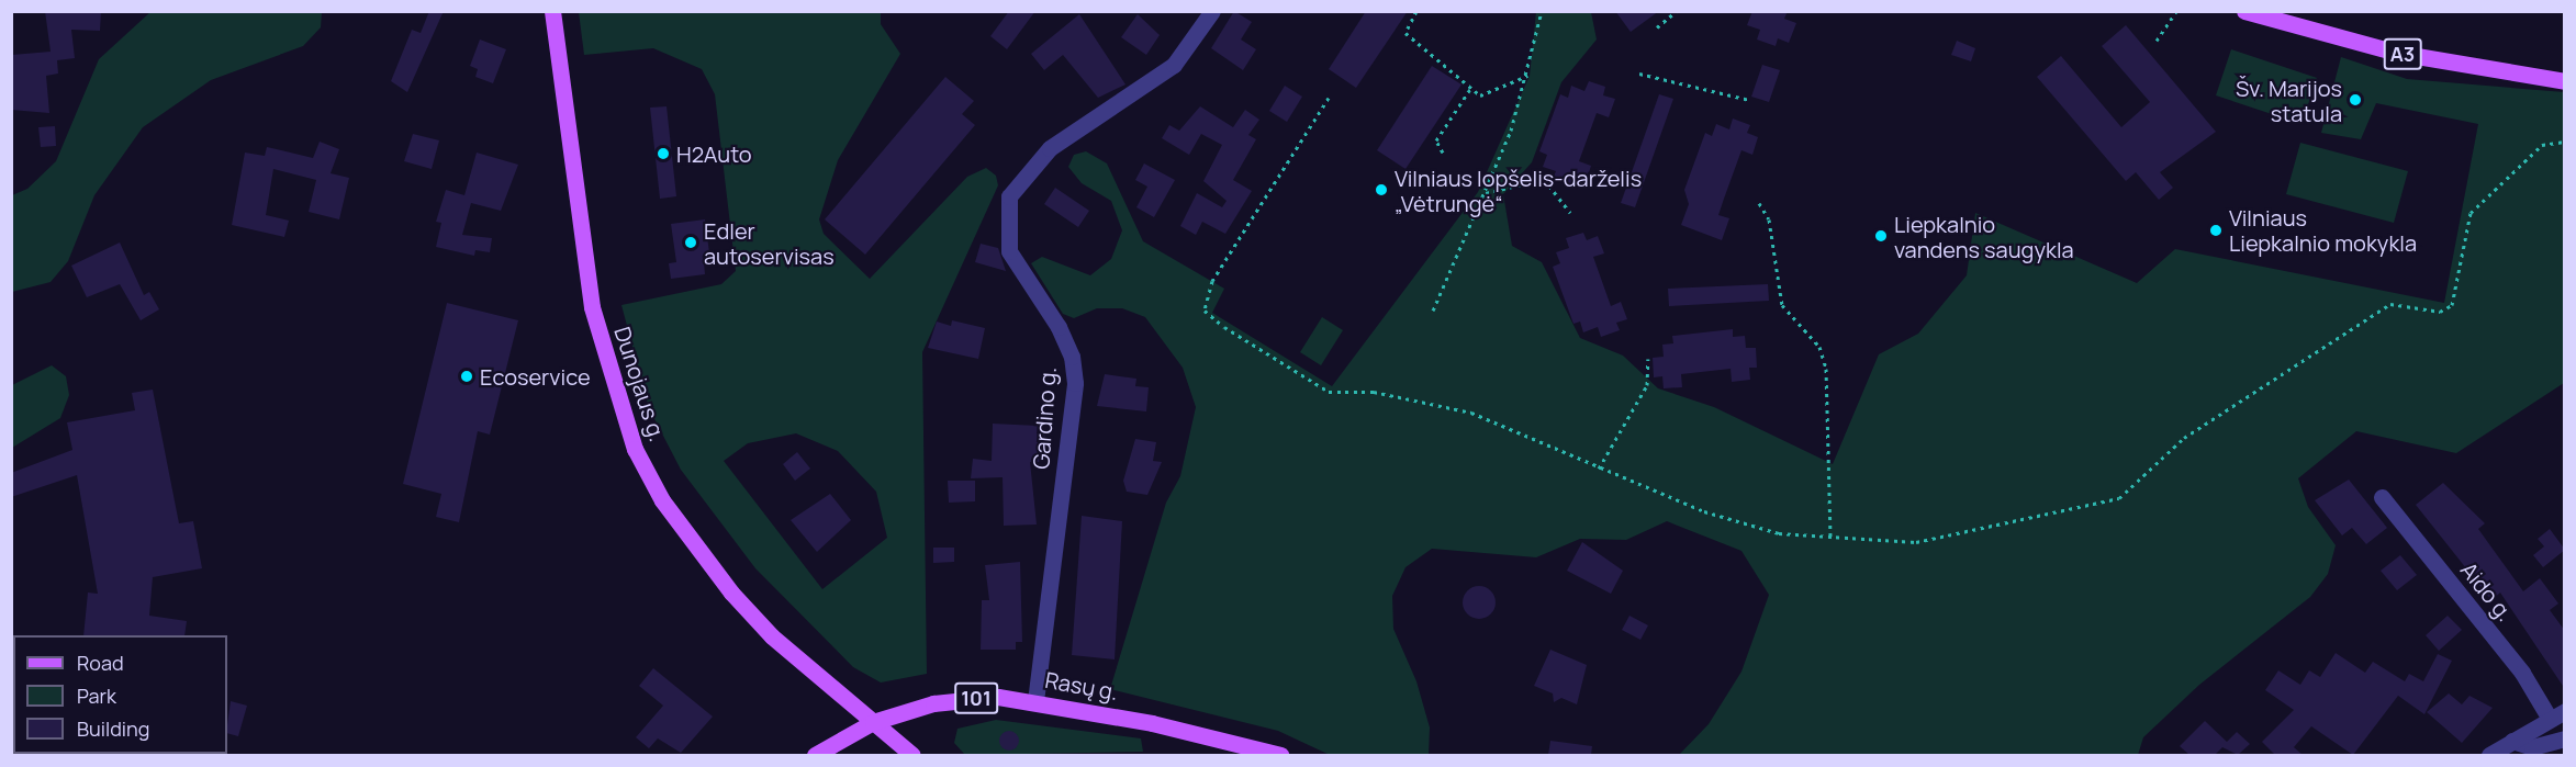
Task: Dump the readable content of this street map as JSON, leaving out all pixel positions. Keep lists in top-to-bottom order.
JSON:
{
  "streets": {
    "main road": [
      "A3",
      "Dunojaus g.",
      "Rasų g.",
      "101"
    ],
    "street": ["Gardino g.", "Aido g."]
  },
  "crossings": [
    ["Dunojaus g.", "Rasų g."],
    ["Dunojaus g.", "101"],
    ["Gardino g.", "Rasų g."],
    ["Rasų g.", "101"]
  ],
  "places": [
    "Šv. Marijos statula",
    "H2Auto",
    "Vilniaus lopšelis-darželis „Vėtrungė“",
    "Vilniaus Liepkalnio mokykla",
    "Liepkalnio vandens saugykla",
    "Edler autoservisas",
    "Ecoservice"
  ],
  "legend": ["Road", "Park", "Building"]
}
